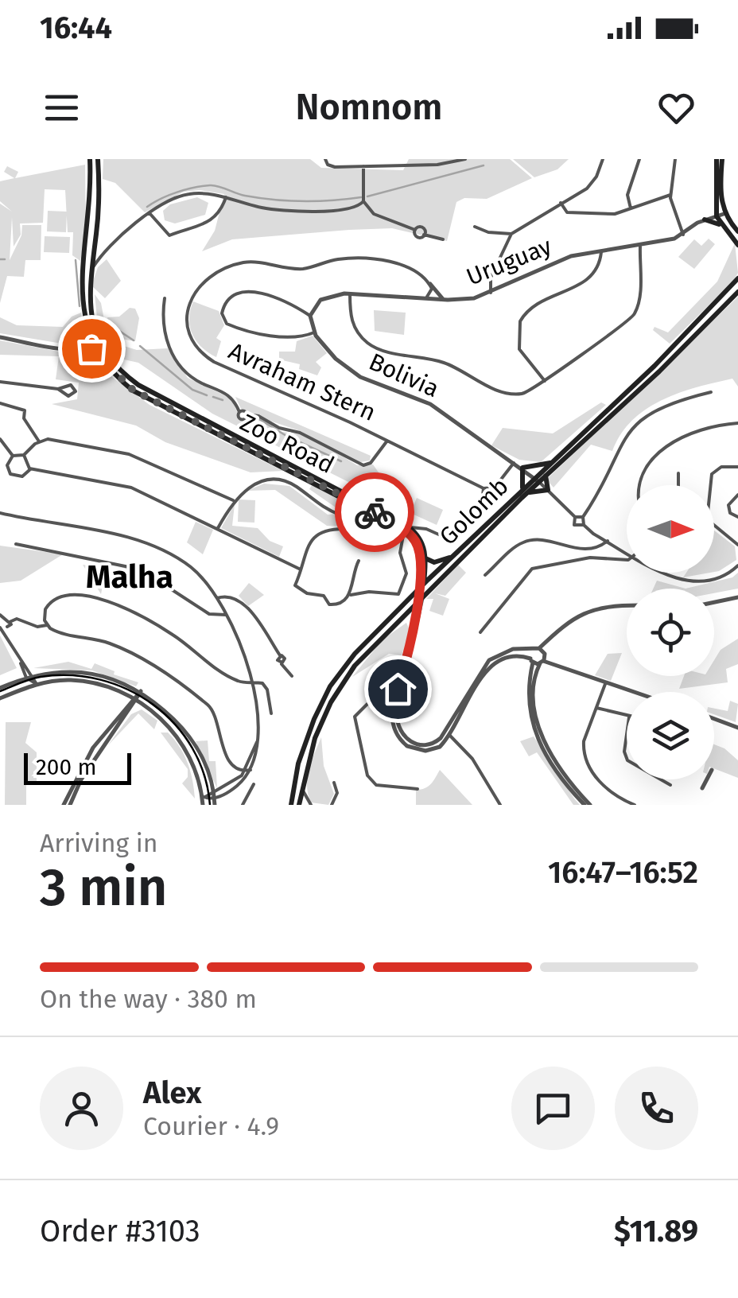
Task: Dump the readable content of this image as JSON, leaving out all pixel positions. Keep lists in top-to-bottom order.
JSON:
{
  "streets": {
    "main road": ["Zoo Road", "Golomb"],
    "street": ["Uruguay", "Bolivia", "Avraham Stern"]
  },
  "crossings": [
    ["Uruguay", "Bolivia"],
    ["Bolivia", "Golomb"]
  ],
  "districts": ["Malha"],
  "scale_bar": "200 m",
  "north": "right",
  "page": {
    "status": "16:44",
    "header": "Nomnom",
    "scale": "200 m",
    "heading": ["3 min", "Arriving in", "16:47–16:52"],
    "panel": [
      "Alex",
      "Courier · 4.9",
      "Order #3103",
      "$11.89"
    ],
    "bar": "On the way · 380 m"
  }
}
